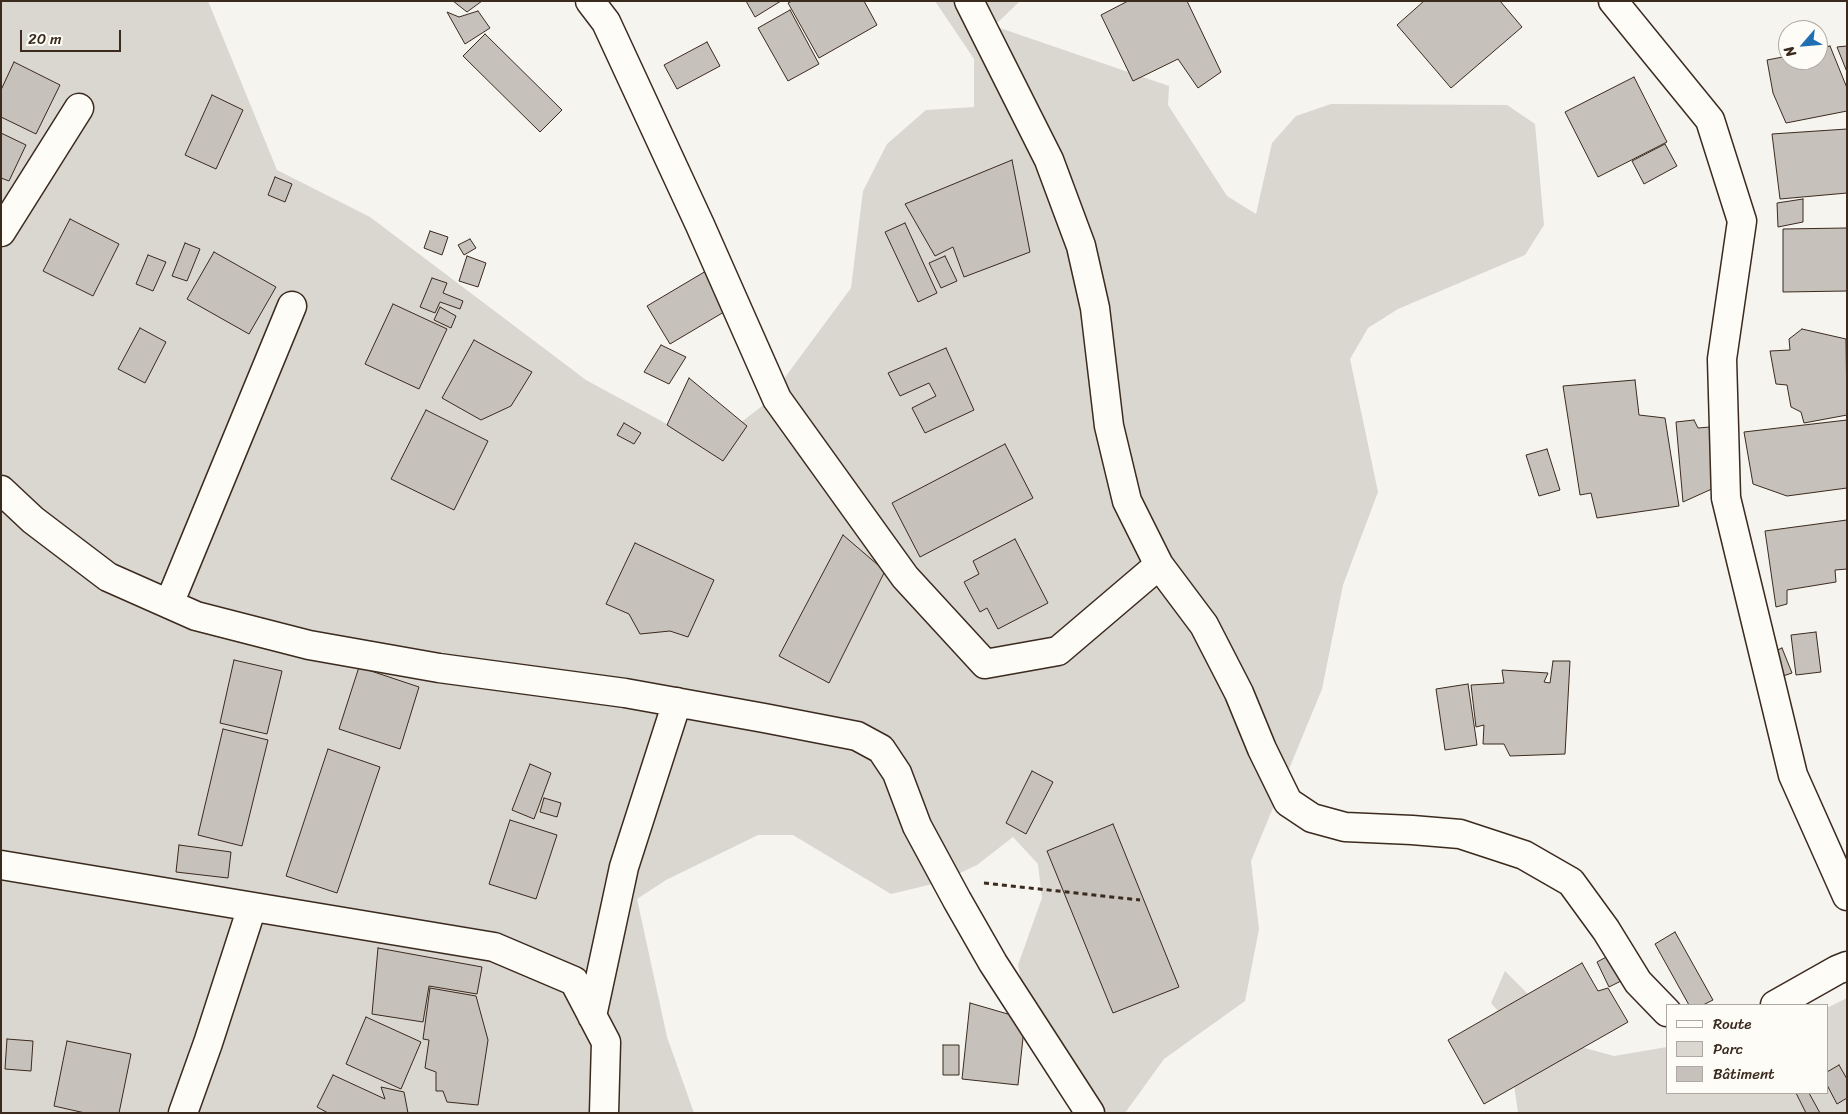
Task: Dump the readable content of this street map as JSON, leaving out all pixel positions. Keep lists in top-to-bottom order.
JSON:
{
  "legend": ["Route", "Parc", "Bâtiment"],
  "scale_bar": "20 m",
  "north": "bottom left"
}
